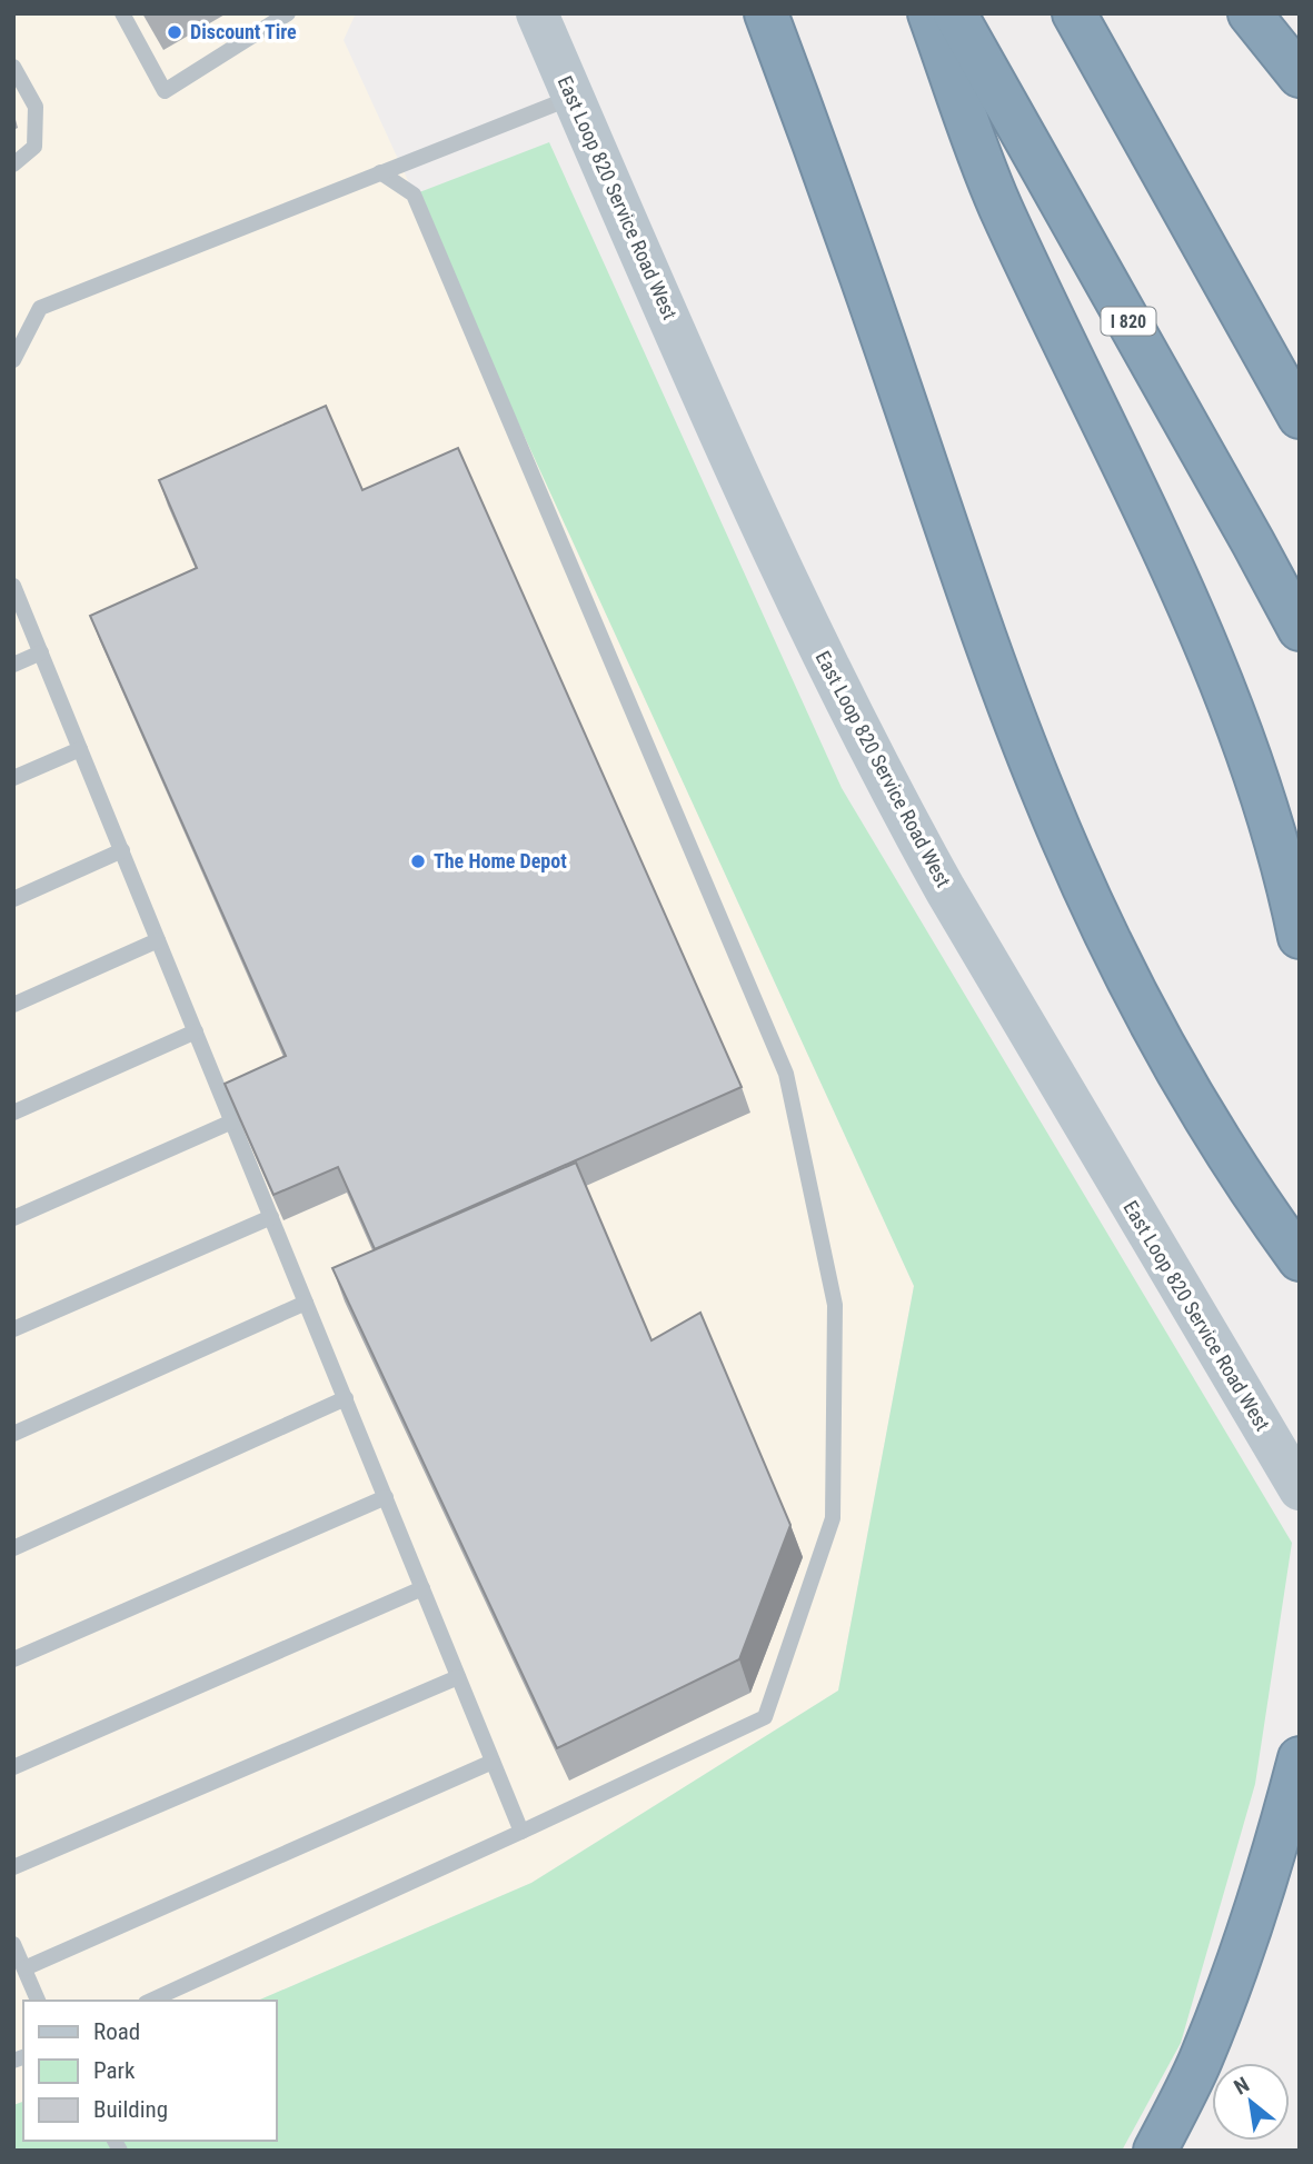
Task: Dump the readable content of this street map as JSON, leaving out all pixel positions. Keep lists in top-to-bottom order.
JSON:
{
  "streets": {
    "highway": ["I 820"],
    "main road": ["East Loop 820 Service Road West"]
  },
  "places": ["Discount Tire", "The Home Depot"],
  "legend": ["Road", "Park", "Building"],
  "north": "top left"
}
